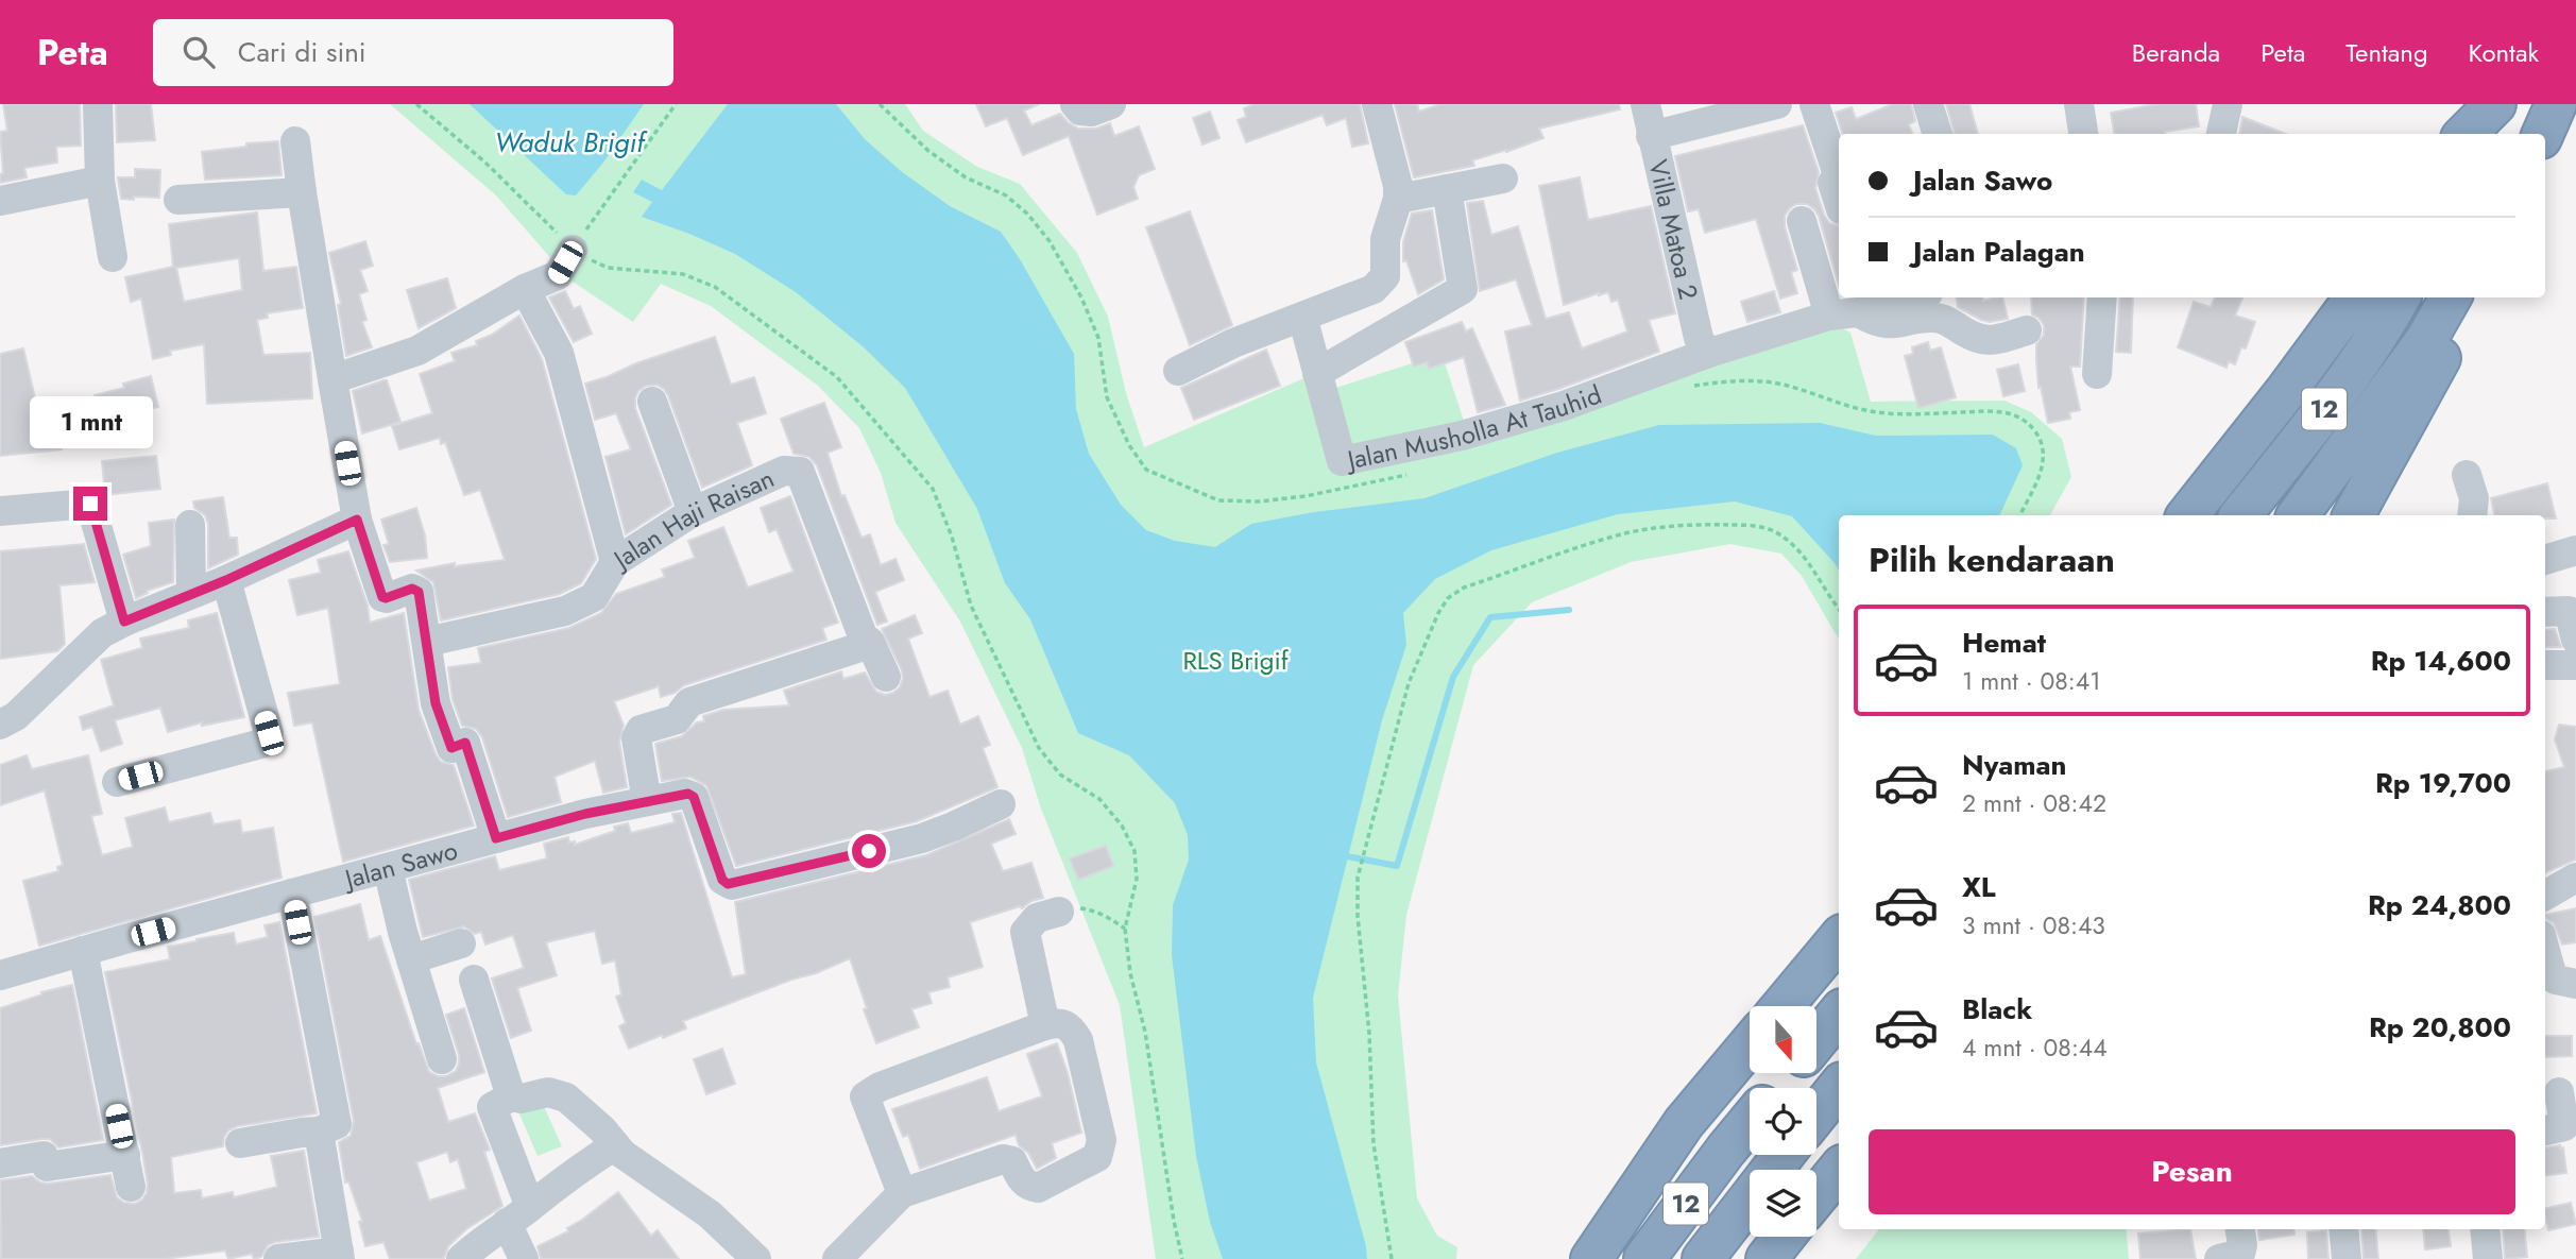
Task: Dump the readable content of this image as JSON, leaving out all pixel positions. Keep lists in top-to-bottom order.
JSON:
{
  "streets": {
    "highway": ["12"],
    "street": [
      "Villa Matoa 2",
      "Jalan Musholla At Tauhid",
      "Jalan Haji Raisan",
      "Jalan Sawo"
    ]
  },
  "crossings": [
    ["Villa Matoa 2", "Jalan Musholla At Tauhid"]
  ],
  "water": ["Waduk Brigif"],
  "parks": ["RLS Brigif"],
  "north": "bottom",
  "page": {
    "header": "Peta",
    "search": "Cari di sini",
    "nav": [
      "Beranda",
      "Peta",
      "Tentang",
      "Kontak"
    ],
    "banner": ["Jalan Sawo", "Jalan Palagan"],
    "bubble": "1 mnt",
    "heading": "Pilih kendaraan",
    "list": [
      {
        "name": "Hemat",
        "note": "1 mnt · 08:41",
        "value": "Rp 14,600"
      },
      {
        "name": "Nyaman",
        "note": "2 mnt · 08:42",
        "value": "Rp 19,700"
      },
      {
        "name": "XL",
        "note": "3 mnt · 08:43",
        "value": "Rp 24,800"
      },
      {
        "name": "Black",
        "note": "4 mnt · 08:44",
        "value": "Rp 20,800"
      }
    ],
    "buttons": "Pesan"
  }
}
